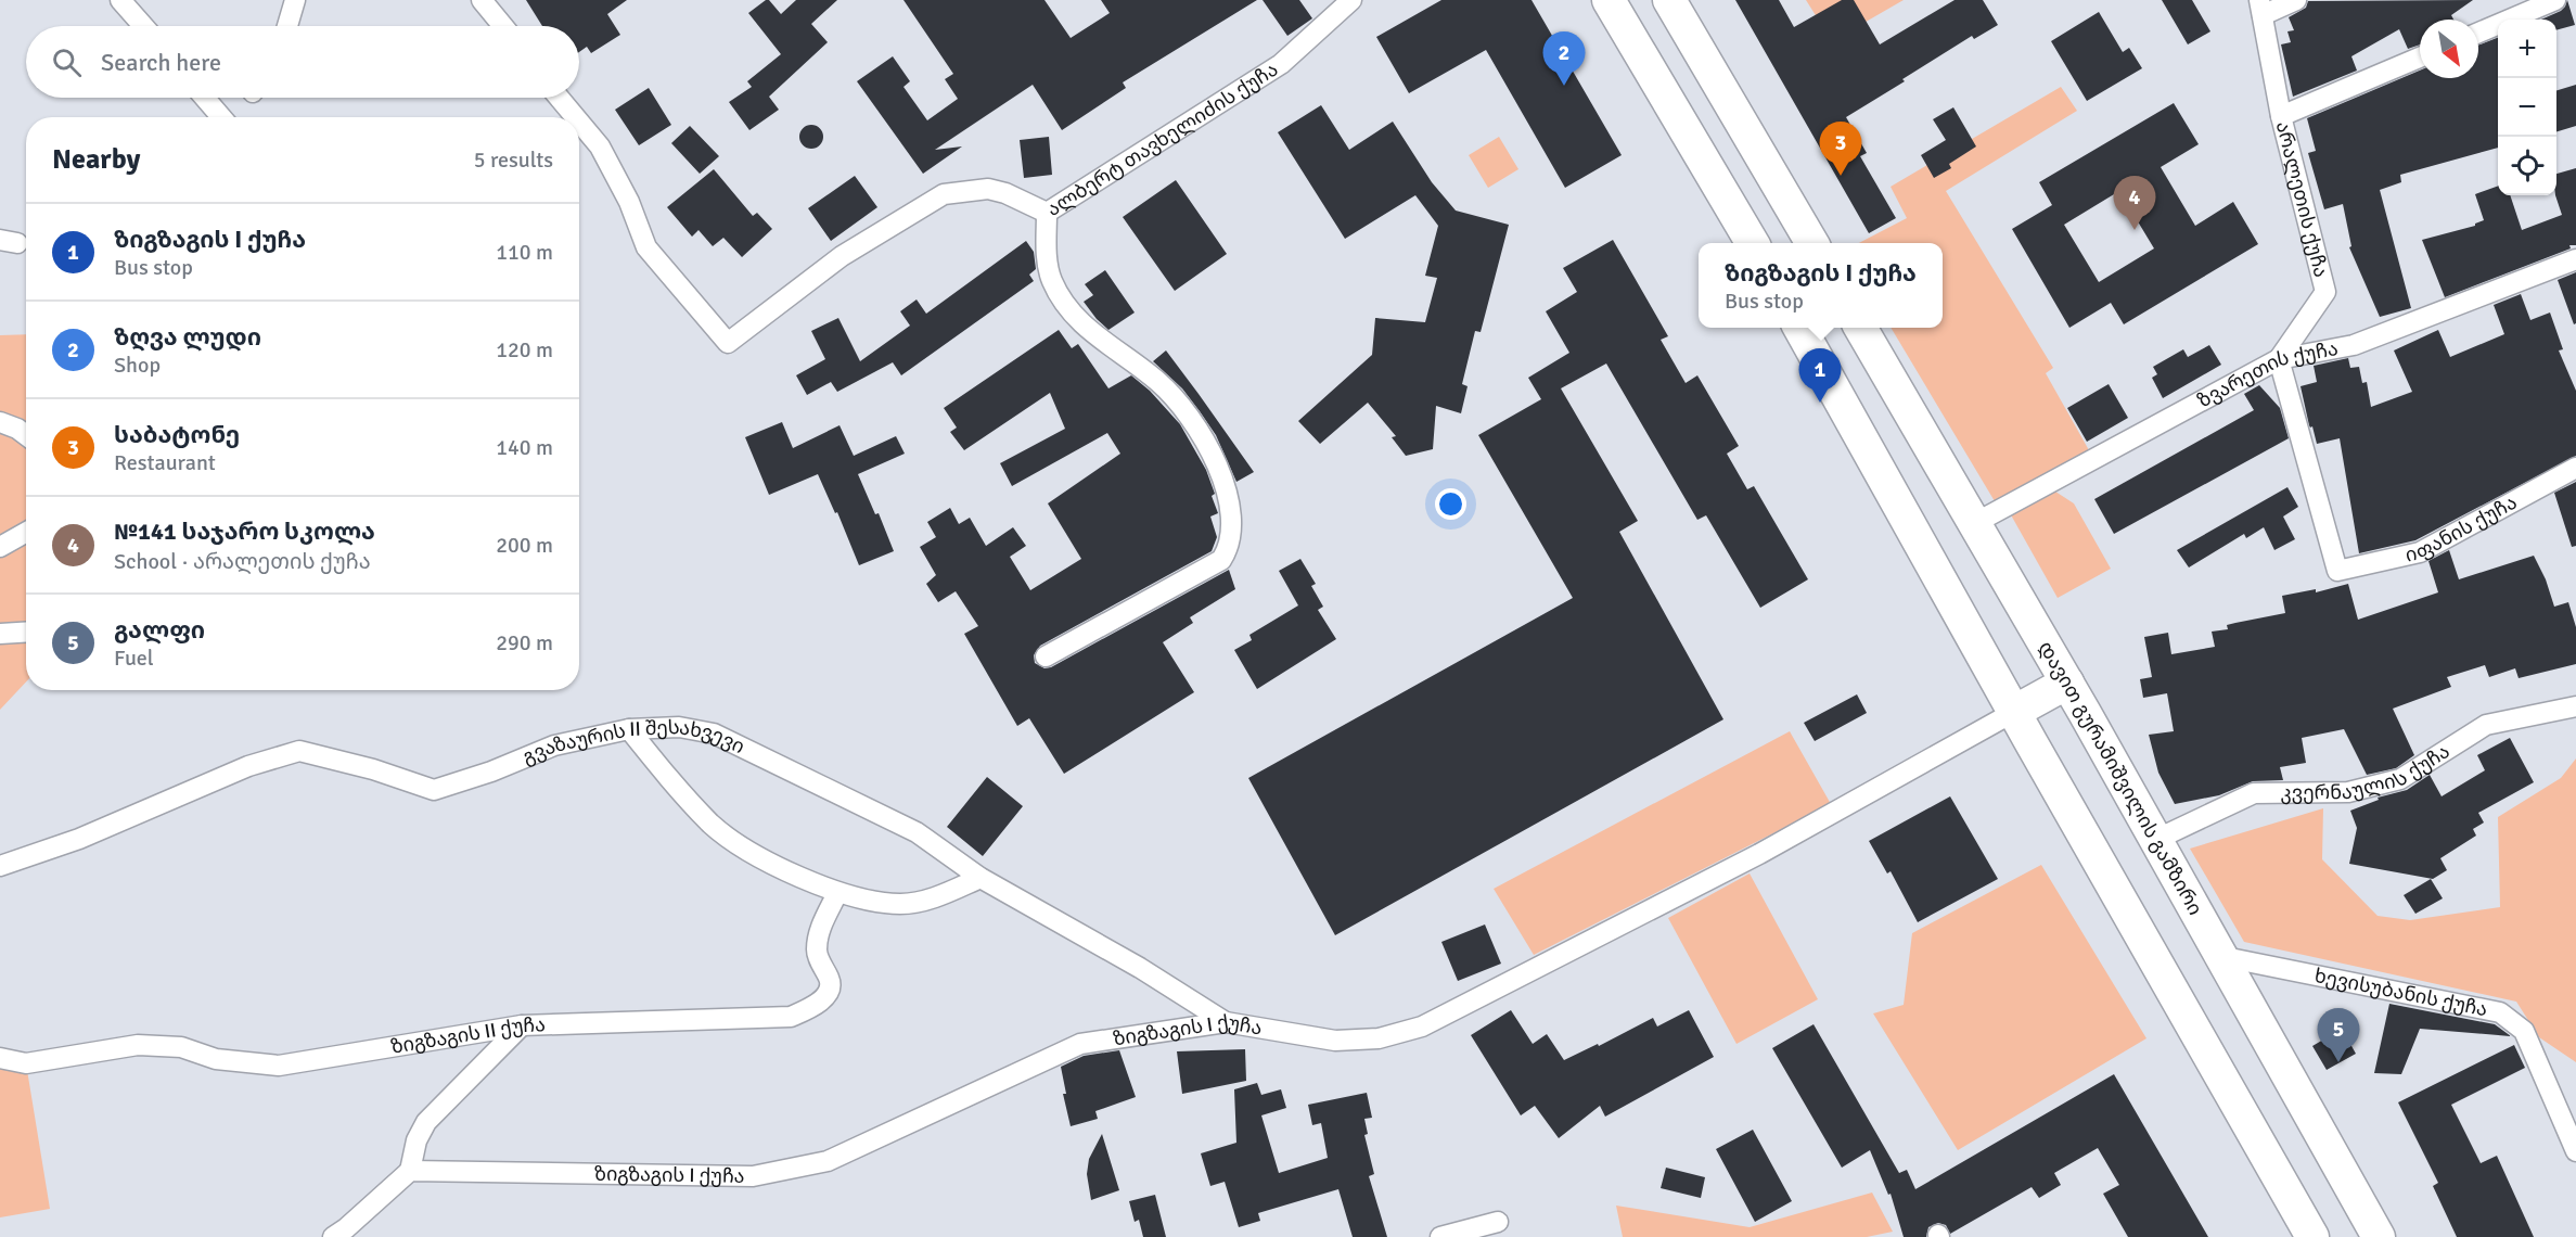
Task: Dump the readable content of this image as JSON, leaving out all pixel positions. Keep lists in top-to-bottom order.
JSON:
{
  "streets": {
    "main road": ["დავით გურამიშვილის გამზირი"],
    "street": [
      "ალბერტ თავხელიძის ქუჩა",
      "არალეთის ქუჩა",
      "ზვარეთის ქუჩა",
      "იფანის ქუჩა",
      "გვაზაურის II შესახვევი",
      "კვერნაულის ქუჩა",
      "ხევისუბანის ქუჩა",
      "ზიგზაგის I ქუჩა",
      "ზიგზაგის II ქუჩა"
    ]
  },
  "crossings": [
    ["არალეთის ქუჩა", "ზვარეთის ქუჩა"],
    ["არალეთის ქუჩა", "იფანის ქუჩა"],
    ["ზვარეთის ქუჩა", "იფანის ქუჩა"],
    ["ზვარეთის ქუჩა", "დავით გურამიშვილის გამზირი"],
    ["გვაზაურის II შესახვევი", "ზიგზაგის I ქუჩა"],
    ["კვერნაულის ქუჩა", "დავით გურამიშვილის გამზირი"],
    ["დავით გურამიშვილის გამზირი", "ხევისუბანის ქუჩა"]
  ],
  "north": "bottom right",
  "page": {
    "map_buttons": ["+", "−"],
    "search": "Search here",
    "pins": [
      "2",
      "3",
      "4",
      "1",
      "5"
    ],
    "heading": ["Nearby", "5 results"],
    "list": [
      {
        "mark": "1",
        "name": "ზიგზაგის I ქუჩა",
        "note": "Bus stop",
        "value": "110 m"
      },
      {
        "mark": "2",
        "name": "ზღვა ლუდი",
        "note": "Shop",
        "value": "120 m"
      },
      {
        "mark": "3",
        "name": "საბატონე",
        "note": "Restaurant",
        "value": "140 m"
      },
      {
        "mark": "4",
        "name": "№141 საჯარო სკოლა",
        "note": "School · არალეთის ქუჩა",
        "value": "200 m"
      },
      {
        "mark": "5",
        "name": "გალფი",
        "note": "Fuel",
        "value": "290 m"
      }
    ],
    "popup": ["ზიგზაგის I ქუჩა", "Bus stop"]
  }
}
